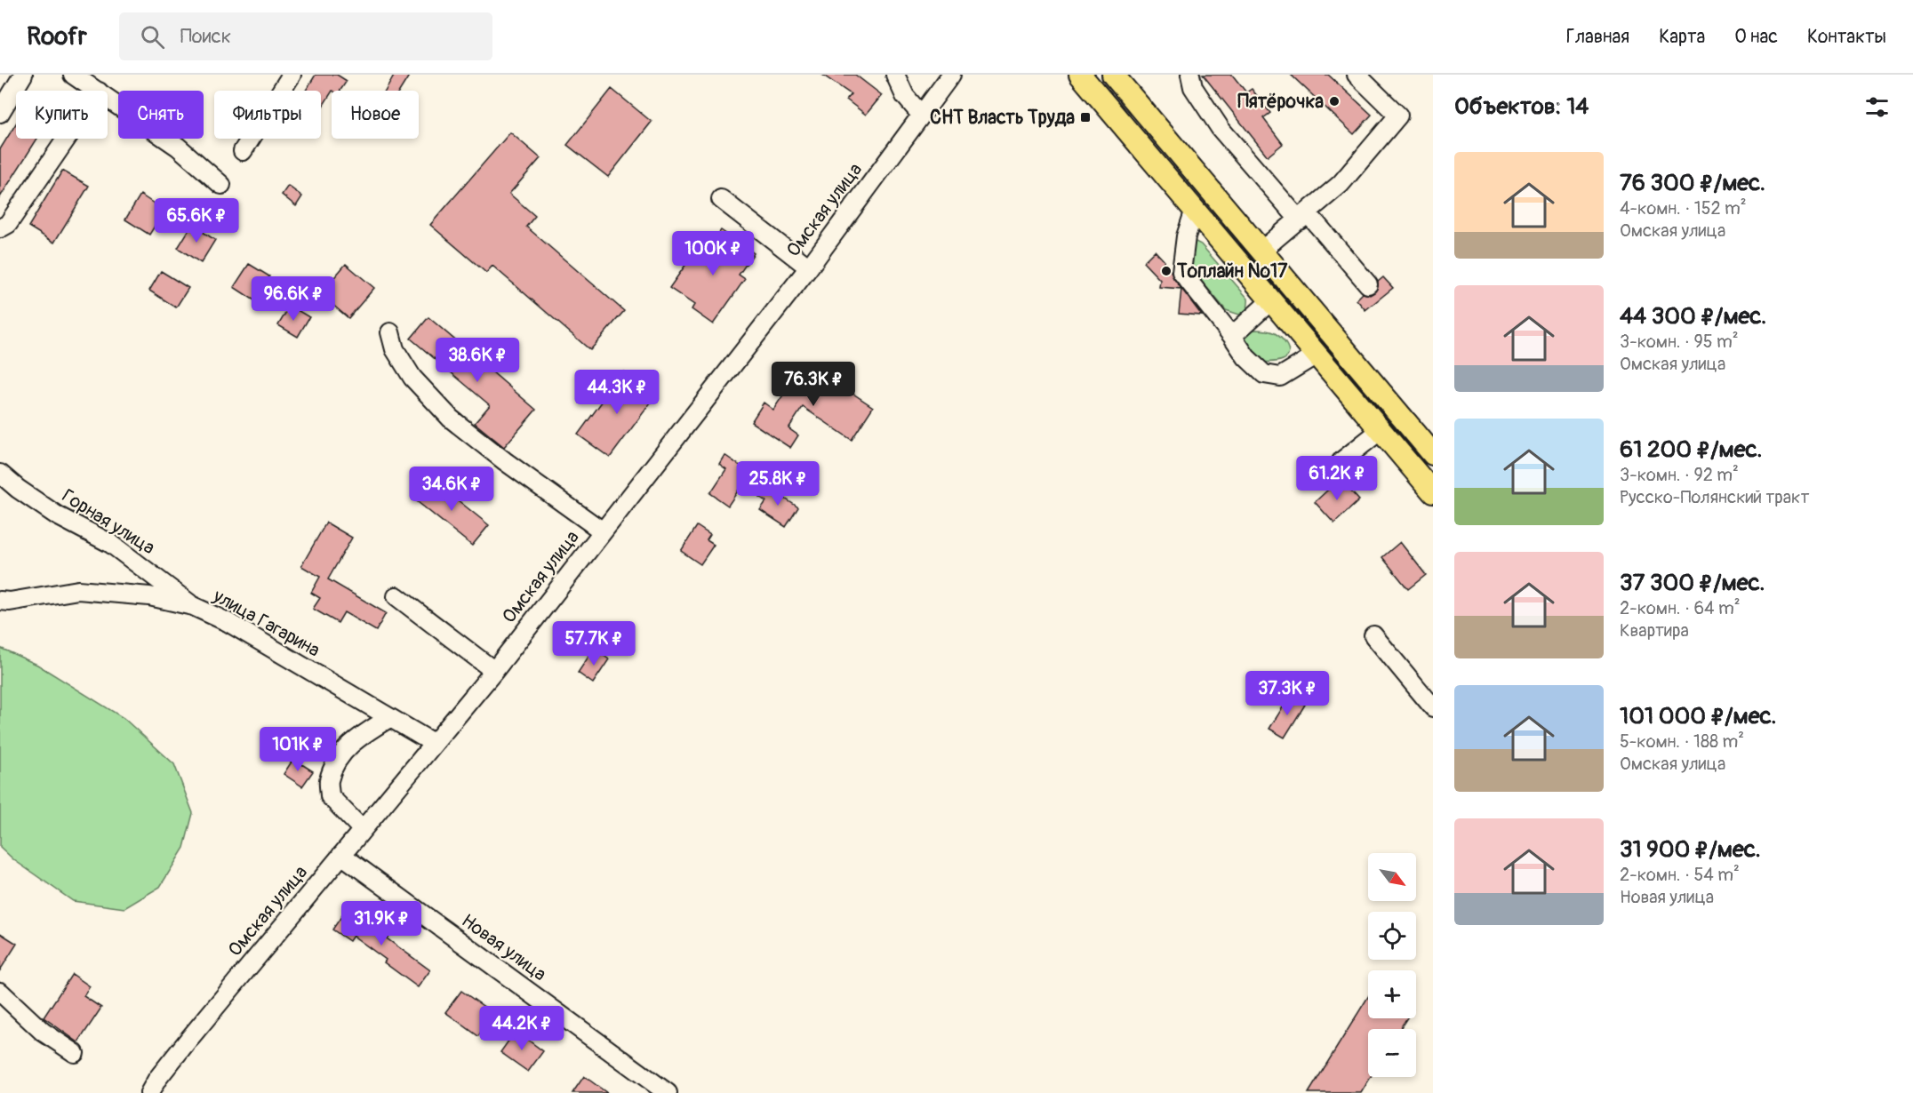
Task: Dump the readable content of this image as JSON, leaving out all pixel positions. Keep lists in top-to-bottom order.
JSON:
{
  "streets": {
    "street": [
      "Омская улица",
      "Горная улица",
      "улица Гагарина",
      "Новая улица"
    ]
  },
  "crossings": [
    ["Омская улица", "улица Гагарина"],
    ["Омская улица", "Новая улица"],
    ["Горная улица", "улица Гагарина"]
  ],
  "places": {
    "other": ["Пятёрочка", "Топлайн №17"],
    "transit": ["СНТ Власть Труда"]
  },
  "north": "bottom right",
  "page": {
    "header": "Roofr",
    "search": "Поиск",
    "nav": [
      "Главная",
      "Карта",
      "О нас",
      "Контакты"
    ],
    "heading": "Объектов: 14",
    "chip": [
      "Купить",
      "Снять",
      "Фильтры",
      "Новое"
    ],
    "list": [
      {
        "name": "76 300 ₽/мес.",
        "note": "4-комн. · 152 m² · Омская улица"
      },
      {
        "name": "44 300 ₽/мес.",
        "note": "3-комн. · 95 m² · Омская улица"
      },
      {
        "name": "61 200 ₽/мес.",
        "note": "3-комн. · 92 m² · Русско-Полянский тракт"
      },
      {
        "name": "37 300 ₽/мес.",
        "note": "2-комн. · 64 m² · Квартира"
      },
      {
        "name": "101 000 ₽/мес.",
        "note": "5-комн. · 188 m² · Омская улица"
      },
      {
        "name": "31 900 ₽/мес.",
        "note": "2-комн. · 54 m² · Новая улица"
      }
    ],
    "price": [
      "65.6K ₽",
      "100K ₽",
      "96.6K ₽",
      "38.6K ₽",
      "76.3K ₽",
      "44.3K ₽",
      "61.2K ₽",
      "25.8K ₽",
      "34.6K ₽",
      "57.7K ₽",
      "37.3K ₽",
      "101K ₽",
      "31.9K ₽",
      "44.2K ₽"
    ],
    "map_buttons": ["+", "−"]
  }
}
